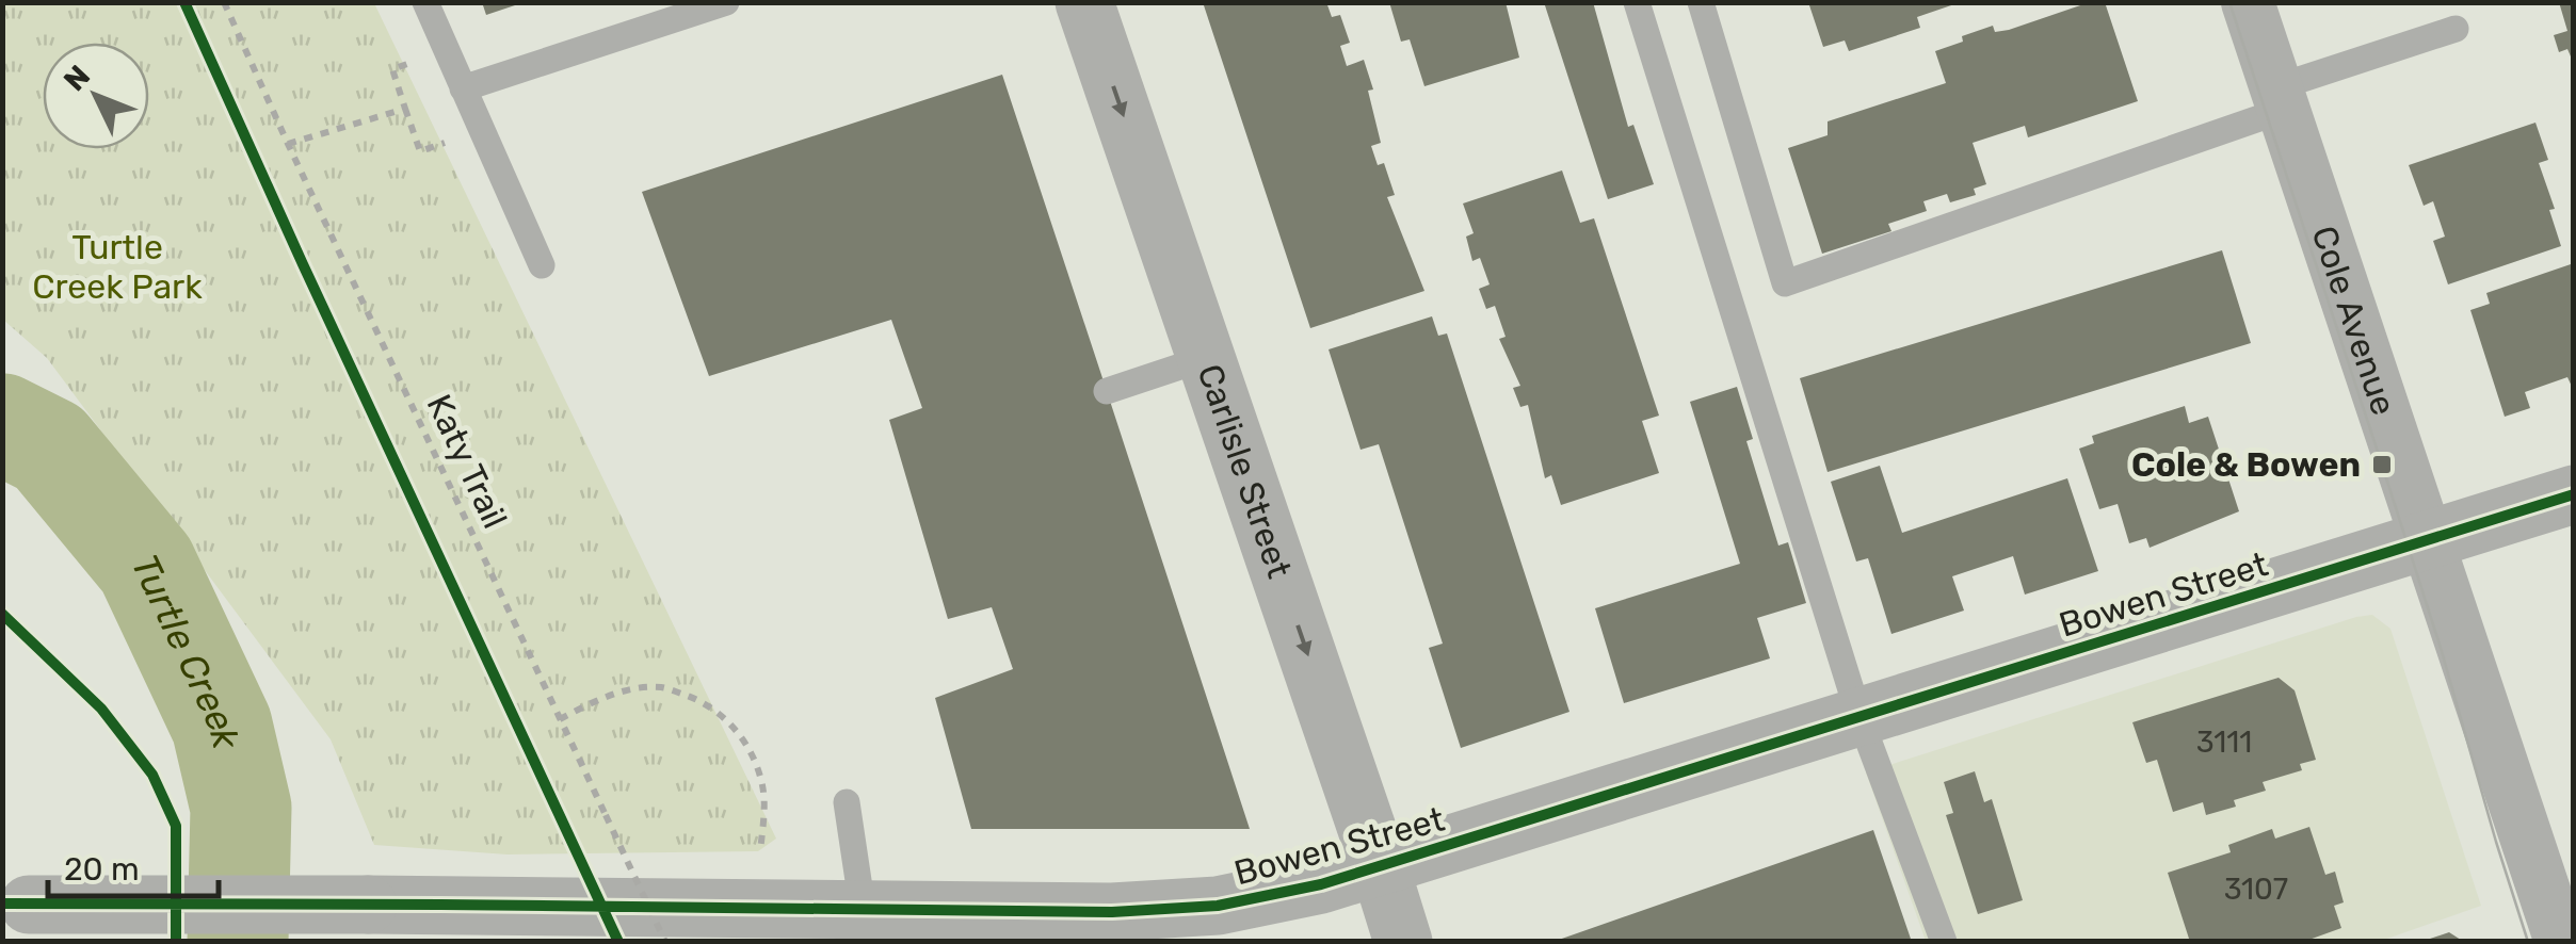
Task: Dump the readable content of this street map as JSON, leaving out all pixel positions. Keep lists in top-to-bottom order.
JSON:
{
  "streets": {
    "street": ["Cole Avenue", "Carlisle Street", "Bowen Street"],
    "path": ["Katy Trail"]
  },
  "crossings": [
    ["Cole Avenue", "Bowen Street"],
    ["Carlisle Street", "Bowen Street"]
  ],
  "one_way": ["Carlisle Street"],
  "water": ["Turtle Creek"],
  "parks": ["Turtle Creek Park"],
  "places": {
    "transit": ["Cole & Bowen"]
  },
  "house_numbers": ["3111", "3107"],
  "scale_bar": "20 m",
  "north": "top left"
}
